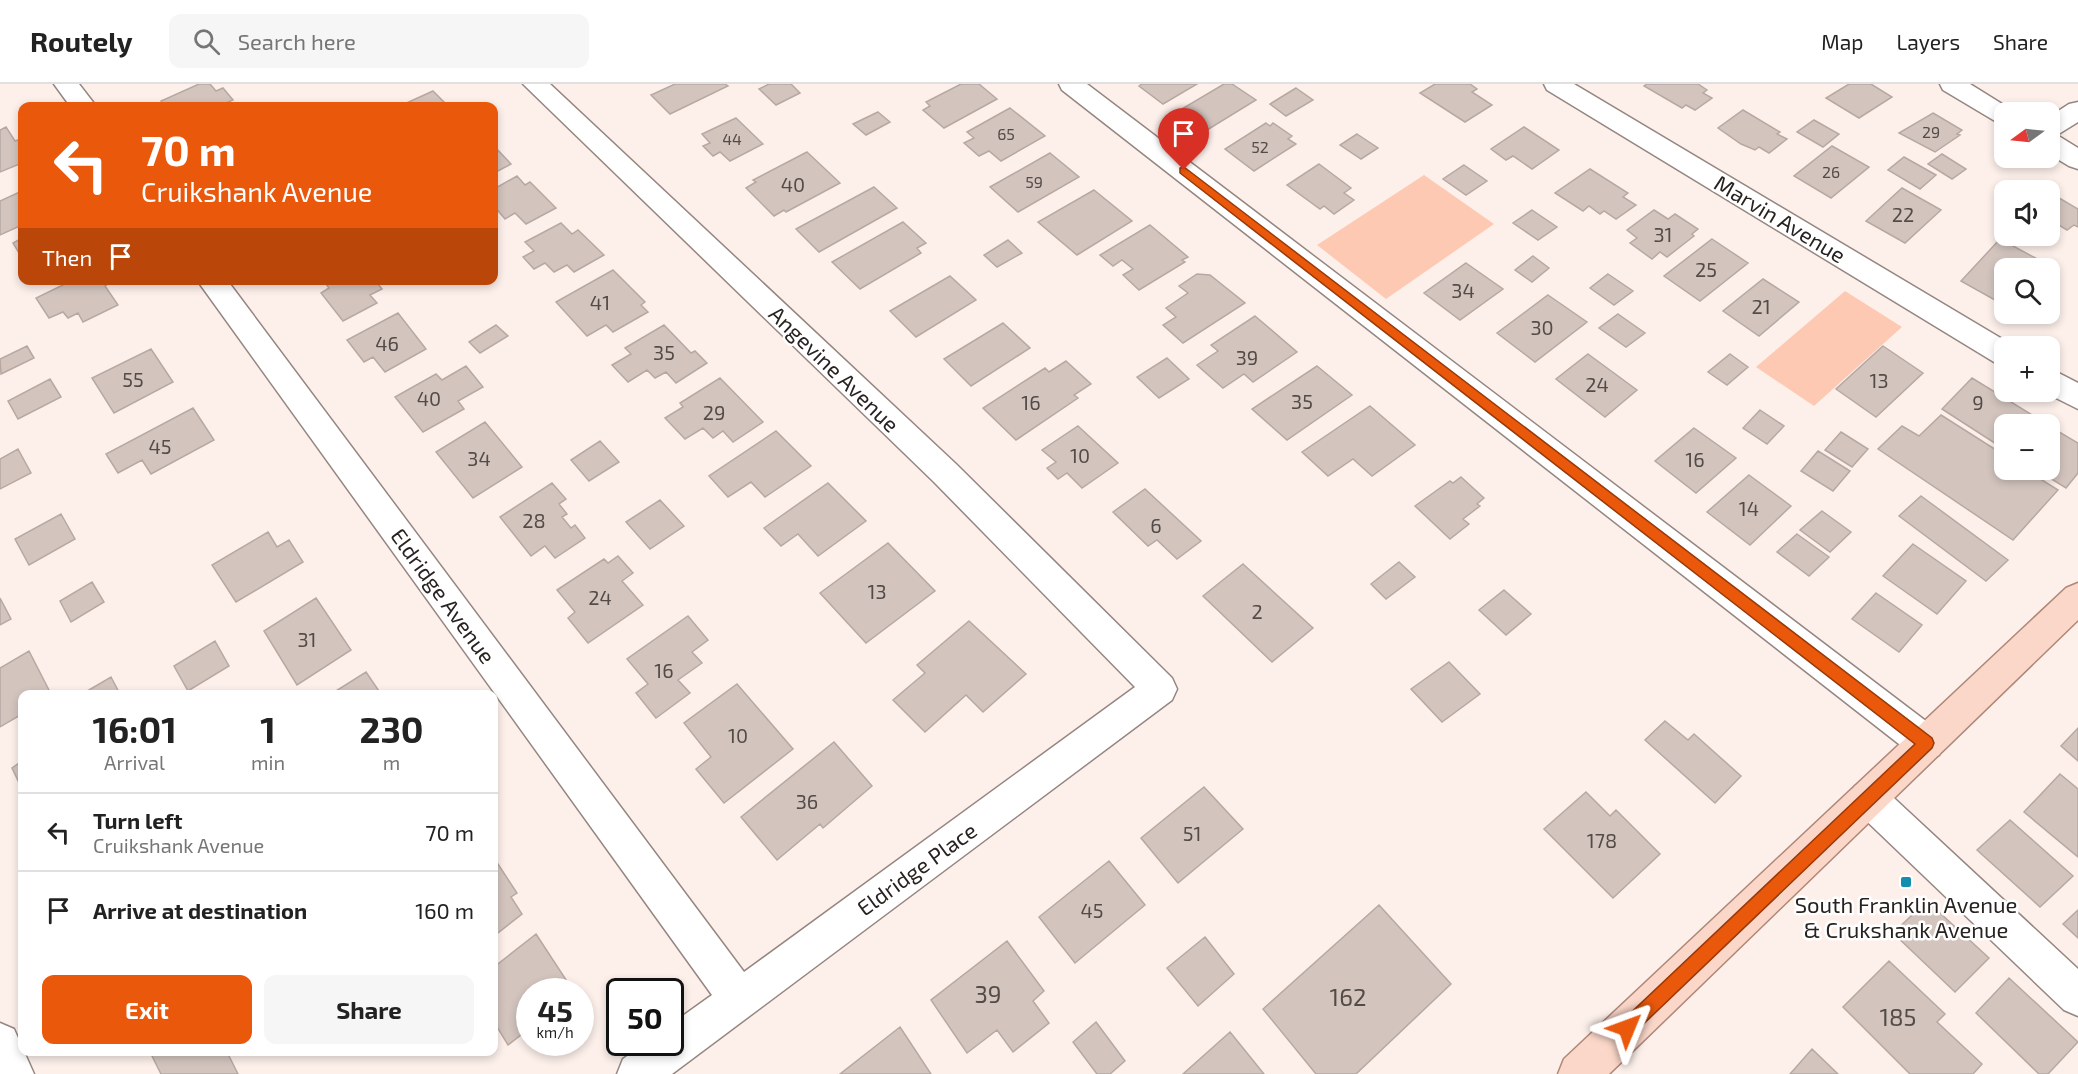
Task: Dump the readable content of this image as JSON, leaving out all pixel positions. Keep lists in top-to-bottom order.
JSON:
{
  "streets": {
    "street": [
      "Marvin Avenue",
      "Angevine Avenue",
      "Eldridge Avenue",
      "Eldridge Place"
    ]
  },
  "crossings": [
    ["Angevine Avenue", "Eldridge Place"],
    ["Eldridge Avenue", "Eldridge Place"]
  ],
  "places": {
    "transit": ["South Franklin Avenue & Crukshank Avenue"]
  },
  "house_numbers": [
    "29",
    "65",
    "44",
    "52",
    "26",
    "59",
    "40",
    "22",
    "31",
    "25",
    "34",
    "41",
    "21",
    "30",
    "46",
    "35",
    "39",
    "55",
    "13",
    "24",
    "40",
    "35",
    "16",
    "9",
    "29",
    "45",
    "10",
    "34",
    "16",
    "14",
    "28",
    "6",
    "13",
    "24",
    "2",
    "31",
    "16",
    "10",
    "36",
    "51",
    "178",
    "45",
    "39",
    "162",
    "185"
  ],
  "north": "left",
  "page": {
    "header": "Routely",
    "search": "Search here",
    "nav": ["Map", "Layers", "Share"],
    "map_buttons": ["+", "−"],
    "turn": ["70 m", "Cruikshank Avenue"],
    "then": "Then",
    "eta": [
      "16:01",
      "Arrival",
      "1",
      "min",
      "230",
      "m"
    ],
    "list": [
      {
        "name": "Turn left",
        "note": "Cruikshank Avenue",
        "value": "70 m"
      },
      {
        "name": "Arrive at destination",
        "value": "160 m"
      }
    ],
    "buttons": ["Exit", "Share"],
    "speed": "45 km/h",
    "limit": "50"
  }
}
